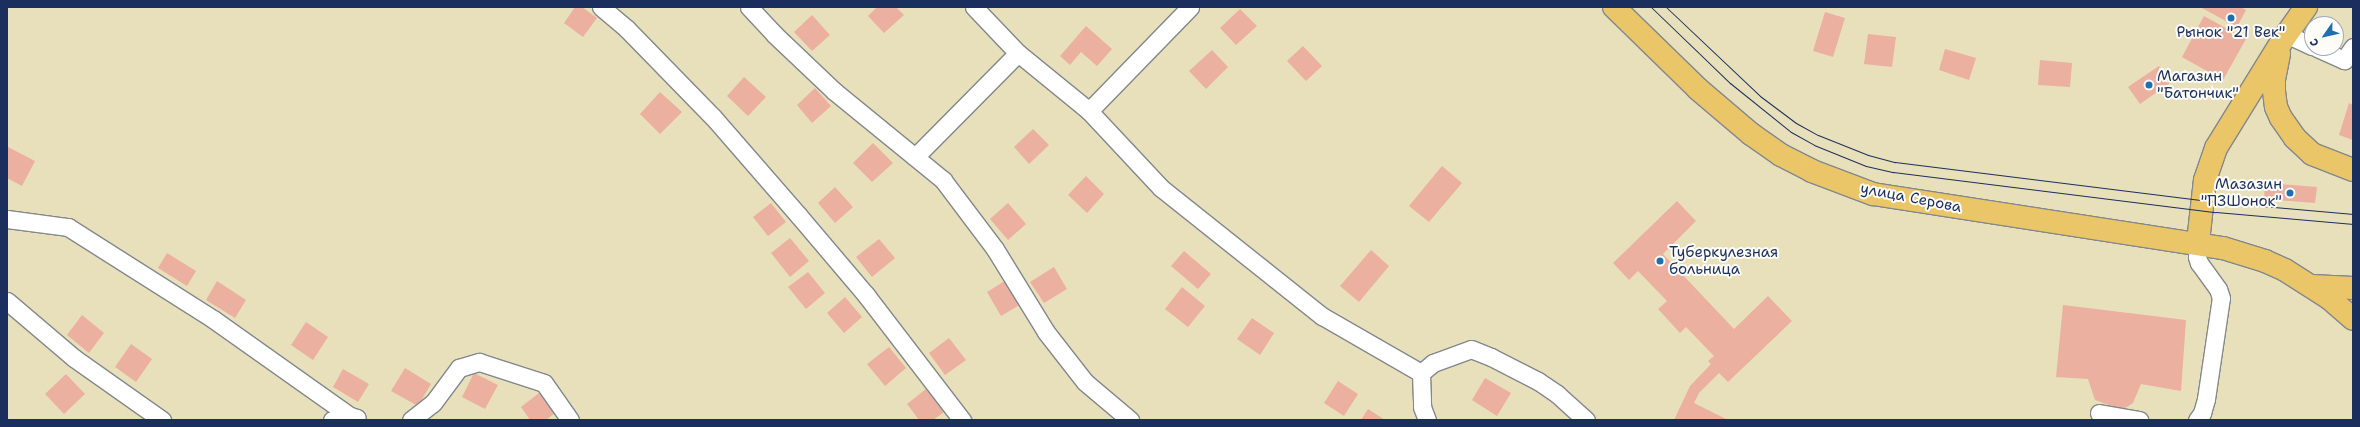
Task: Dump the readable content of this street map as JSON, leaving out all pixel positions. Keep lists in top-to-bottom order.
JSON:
{
  "streets": {
    "main road": ["улица Серова"]
  },
  "places": [
    "Рынок \"21 Век\"",
    "Магазин \"Батончик\"",
    "Мазазин \"ПЗШонок\"",
    "Туберкулезная больница"
  ],
  "north": "bottom left"
}
